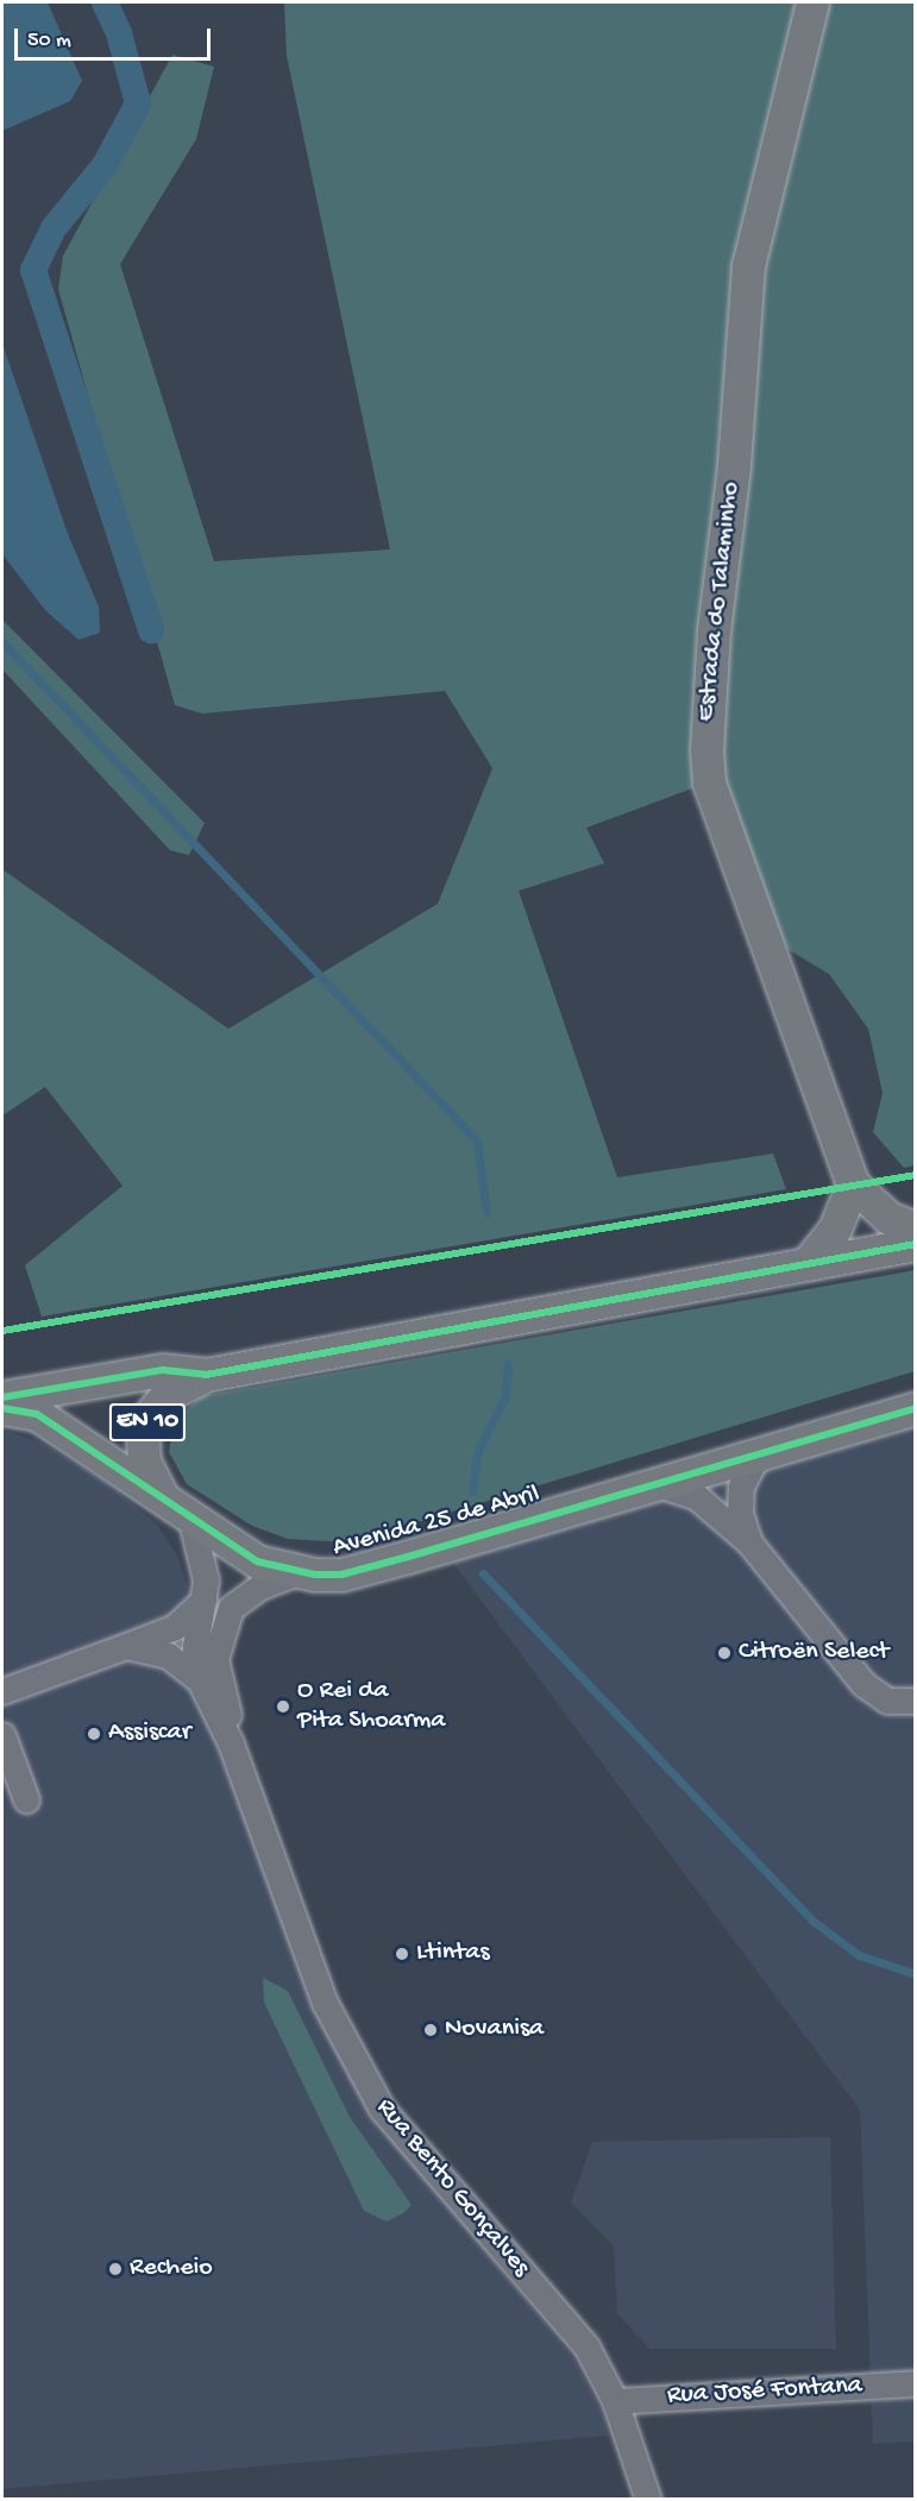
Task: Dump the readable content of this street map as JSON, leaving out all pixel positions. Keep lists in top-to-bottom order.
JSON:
{
  "streets": {
    "main road": ["Estrada do Talaminho", "EN 10", "Avenida 25 de Abril"],
    "street": ["Rua Bento Gonçalves", "Rua José Fontana"]
  },
  "crossings": [
    ["Rua Bento Gonçalves", "Rua José Fontana"]
  ],
  "places": [
    "Citroën Select",
    "O Rei da Pita Shoarma",
    "Assiscar",
    "Ltintas",
    "Novanisa",
    "Recheio"
  ],
  "scale_bar": "50 m"
}
